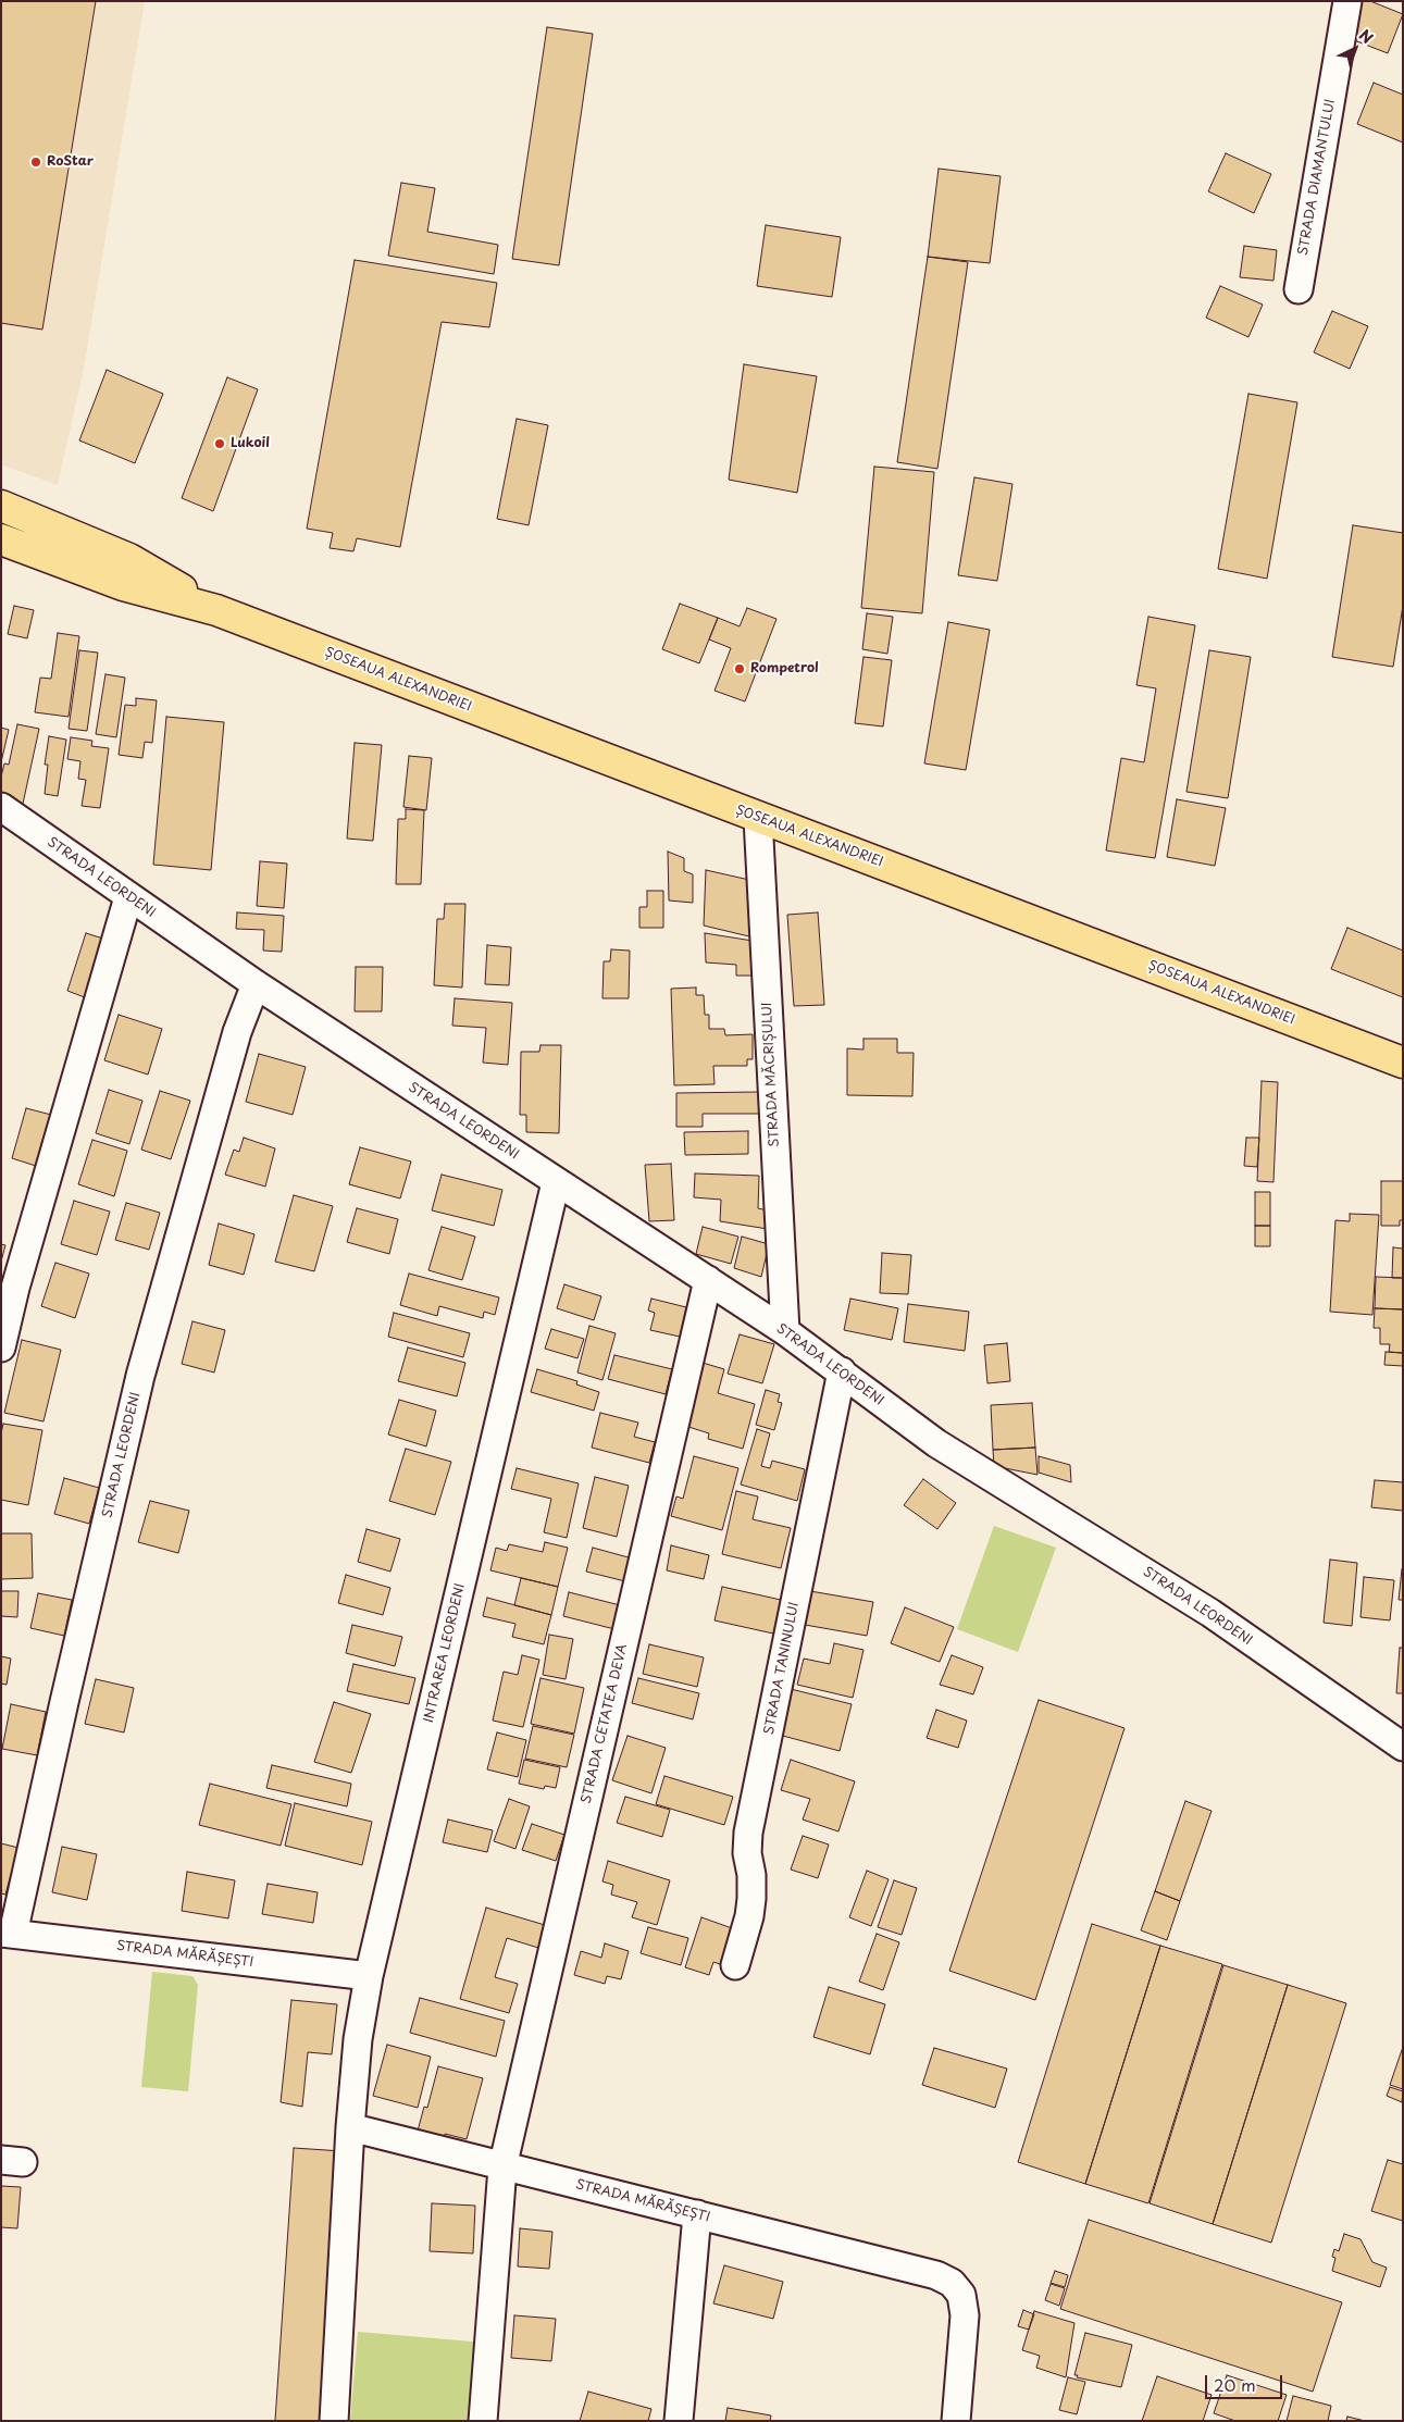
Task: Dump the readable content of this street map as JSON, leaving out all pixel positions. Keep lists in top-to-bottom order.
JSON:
{
  "streets": {
    "main road": ["ȘOSEAUA ALEXANDRIEI"],
    "street": [
      "STRADA DIAMANTULUI",
      "STRADA LEORDENI",
      "STRADA MĂCRIȘULUI",
      "INTRAREA LEORDENI",
      "STRADA TANINULUI",
      "STRADA CETATEA DEVA",
      "STRADA MĂRĂȘEȘTI"
    ]
  },
  "crossings": [
    ["ȘOSEAUA ALEXANDRIEI", "STRADA MĂCRIȘULUI"],
    ["STRADA LEORDENI", "STRADA MĂCRIȘULUI"],
    ["STRADA LEORDENI", "INTRAREA LEORDENI"],
    ["STRADA LEORDENI", "STRADA TANINULUI"],
    ["STRADA LEORDENI", "STRADA CETATEA DEVA"],
    ["STRADA LEORDENI", "STRADA MĂRĂȘEȘTI"],
    ["INTRAREA LEORDENI", "STRADA MĂRĂȘEȘTI"],
    ["STRADA CETATEA DEVA", "STRADA MĂRĂȘEȘTI"]
  ],
  "places": ["RoStar", "Lukoil", "Rompetrol"],
  "scale_bar": "20 m",
  "north": "top right"
}
